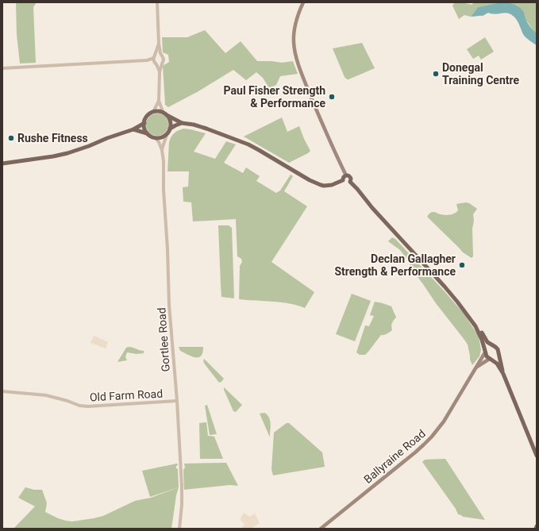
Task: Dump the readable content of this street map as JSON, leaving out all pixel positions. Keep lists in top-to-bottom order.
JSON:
{
  "streets": {
    "main road": ["Ballyraine Road"],
    "street": ["Gortlee Road", "Old Farm Road"]
  },
  "crossings": [
    ["Gortlee Road", "Old Farm Road"]
  ],
  "places": [
    "Donegal Training Centre",
    "Paul Fisher Strength & Performance",
    "Rushe Fitness",
    "Declan Gallagher Strength & Performance"
  ]
}
